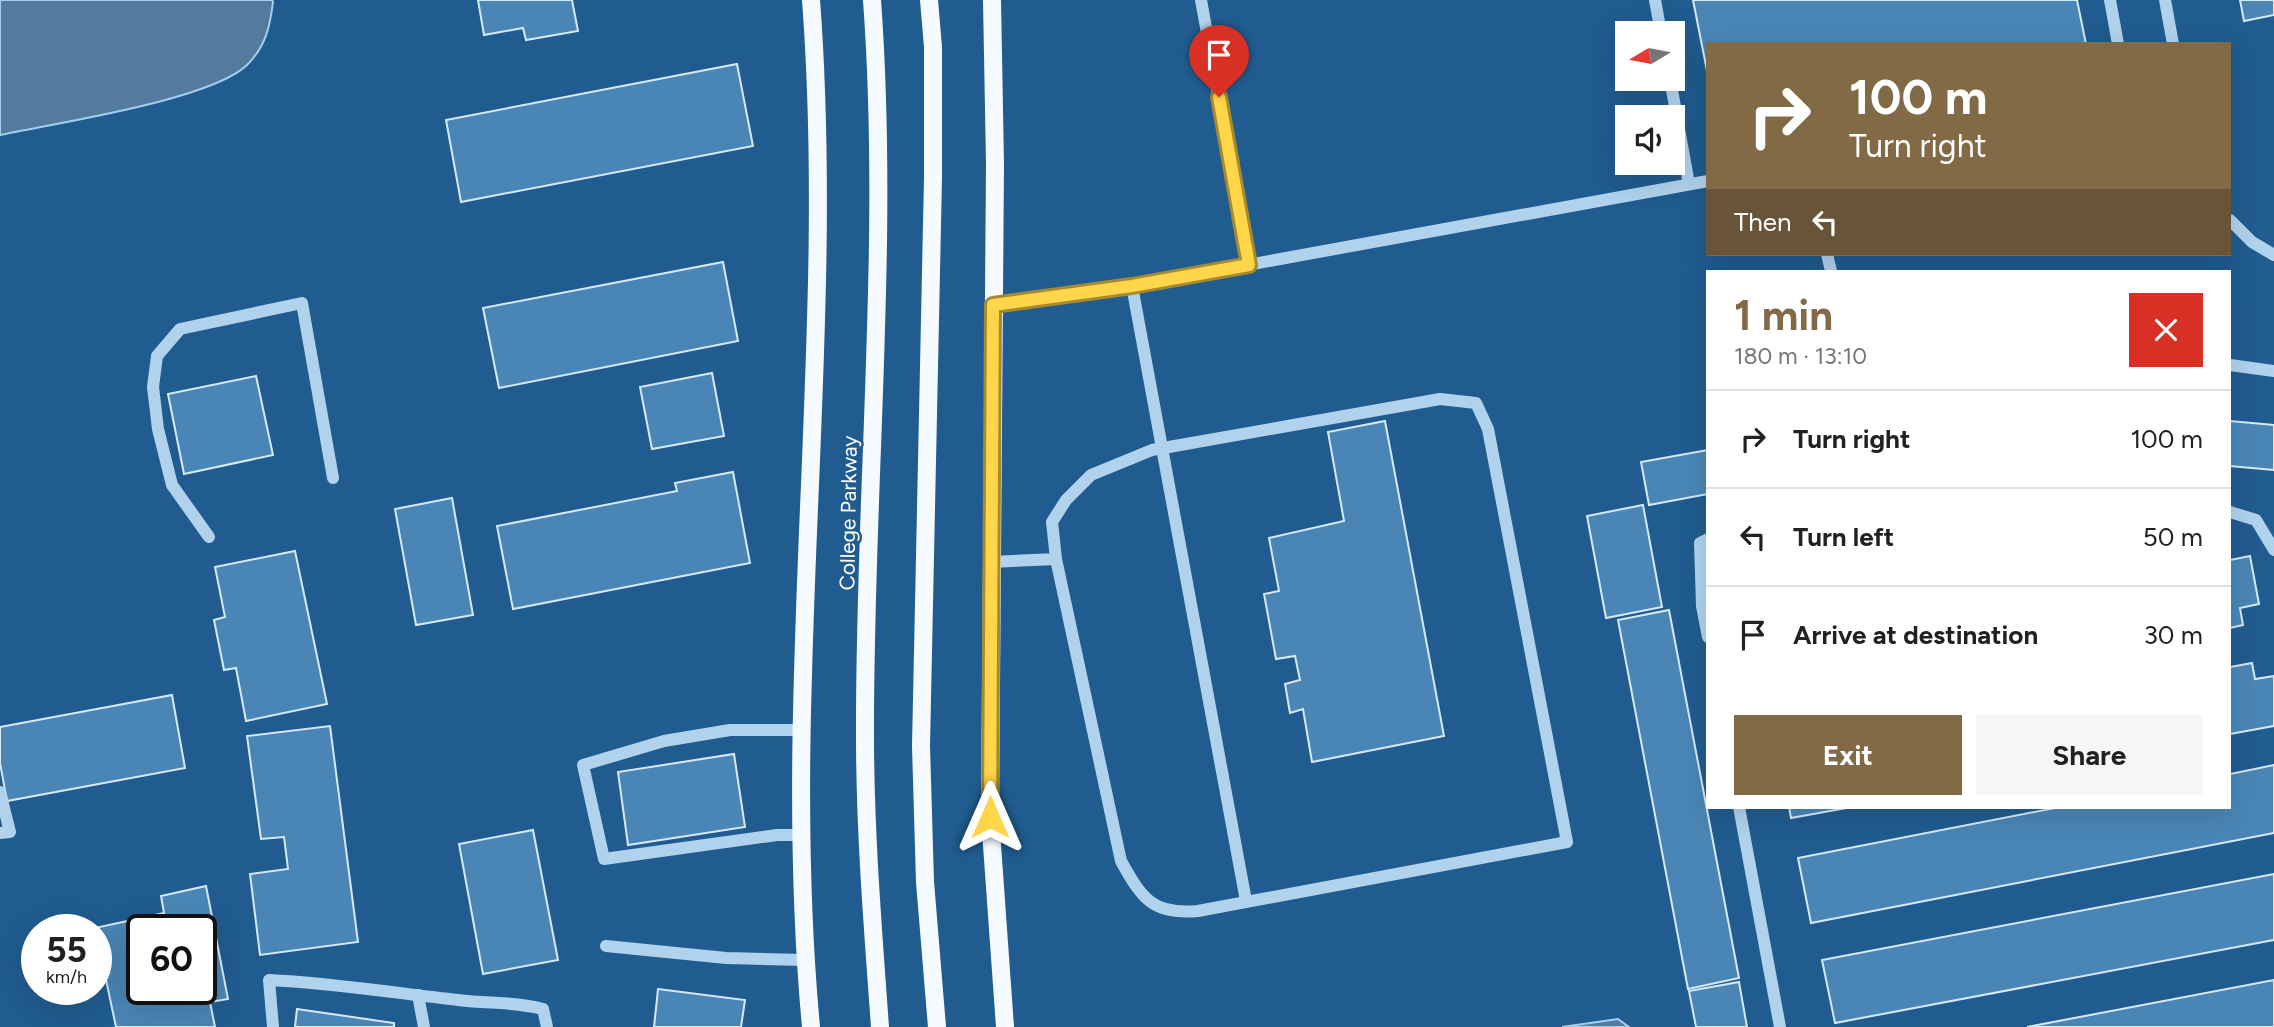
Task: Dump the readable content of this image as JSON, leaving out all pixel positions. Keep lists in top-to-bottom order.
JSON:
{
  "streets": {
    "main road": ["College Parkway"]
  },
  "north": "left",
  "page": {
    "turn": ["100 m", "Turn right"],
    "then": "Then",
    "heading": ["1 min", "180 m · 13:10"],
    "list": [
      {
        "name": "Turn right",
        "value": "100 m"
      },
      {
        "name": "Turn left",
        "value": "50 m"
      },
      {
        "name": "Arrive at destination",
        "value": "30 m"
      }
    ],
    "buttons": ["Exit", "Share"],
    "speed": "55 km/h",
    "limit": "60"
  }
}
